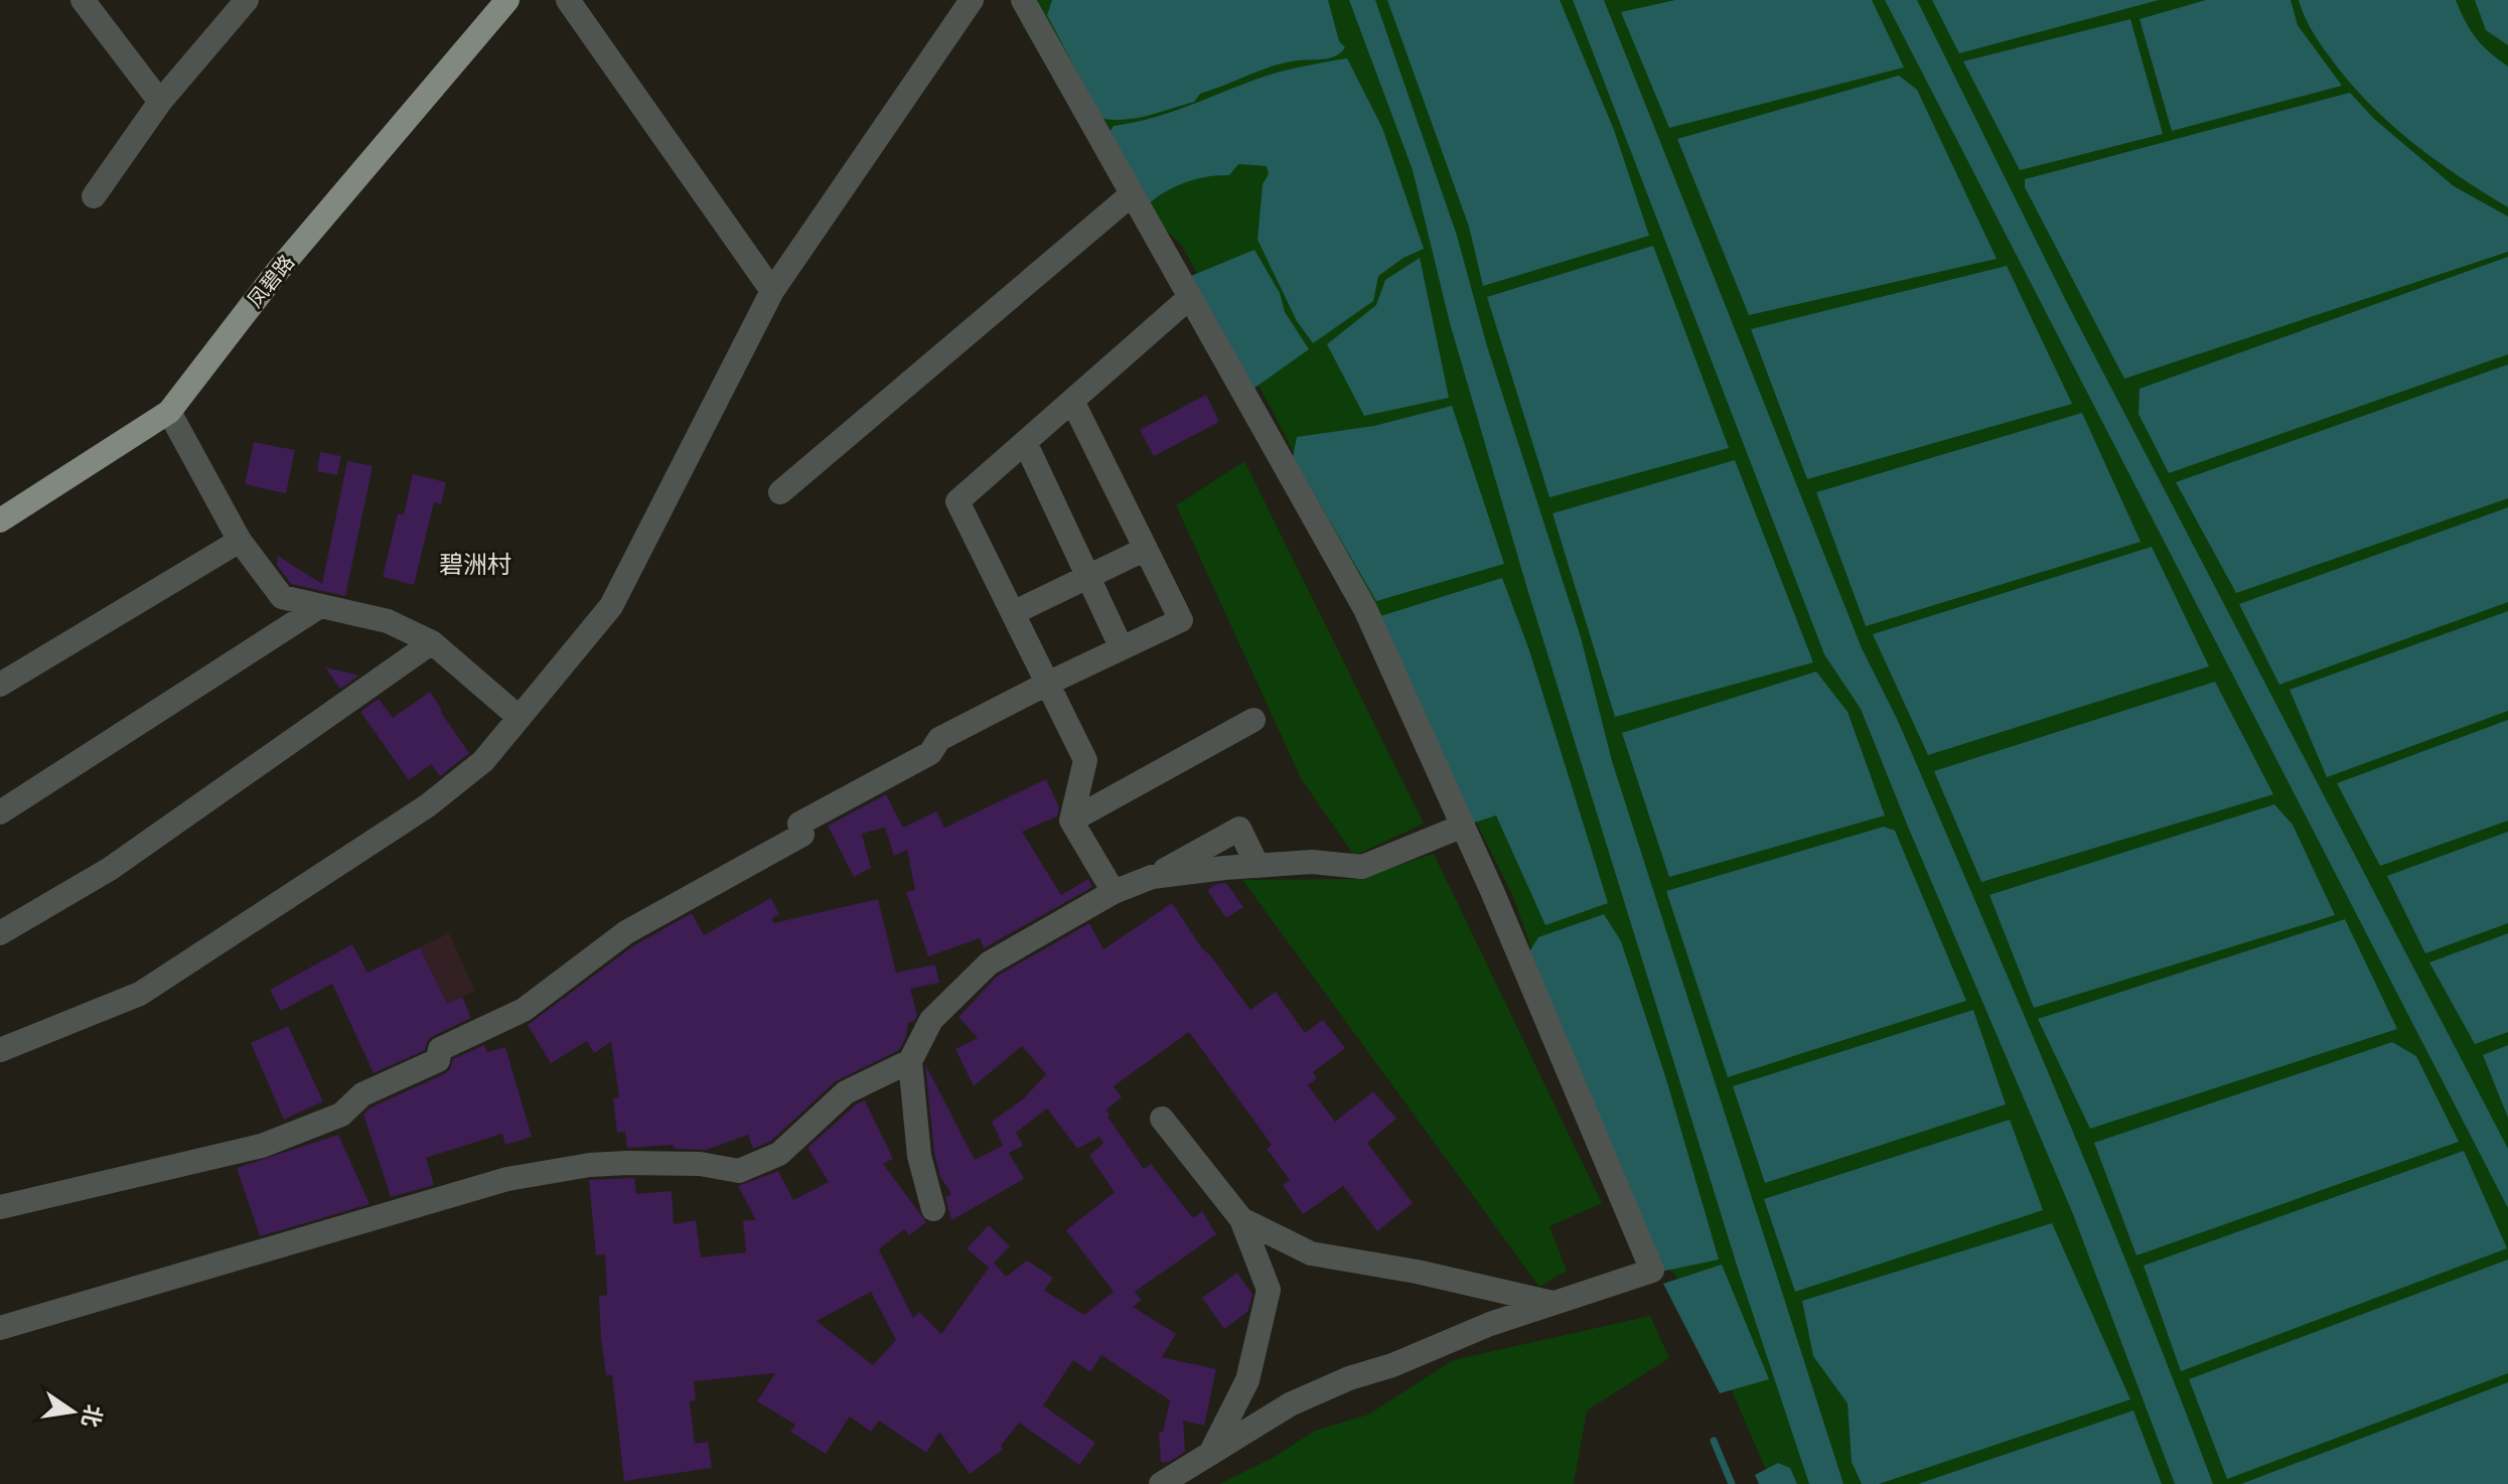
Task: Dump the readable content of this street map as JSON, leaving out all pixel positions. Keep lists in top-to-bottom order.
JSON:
{
  "streets": {
    "main road": ["凤碧路"]
  },
  "districts": ["碧洲村"],
  "north": "right"
}
